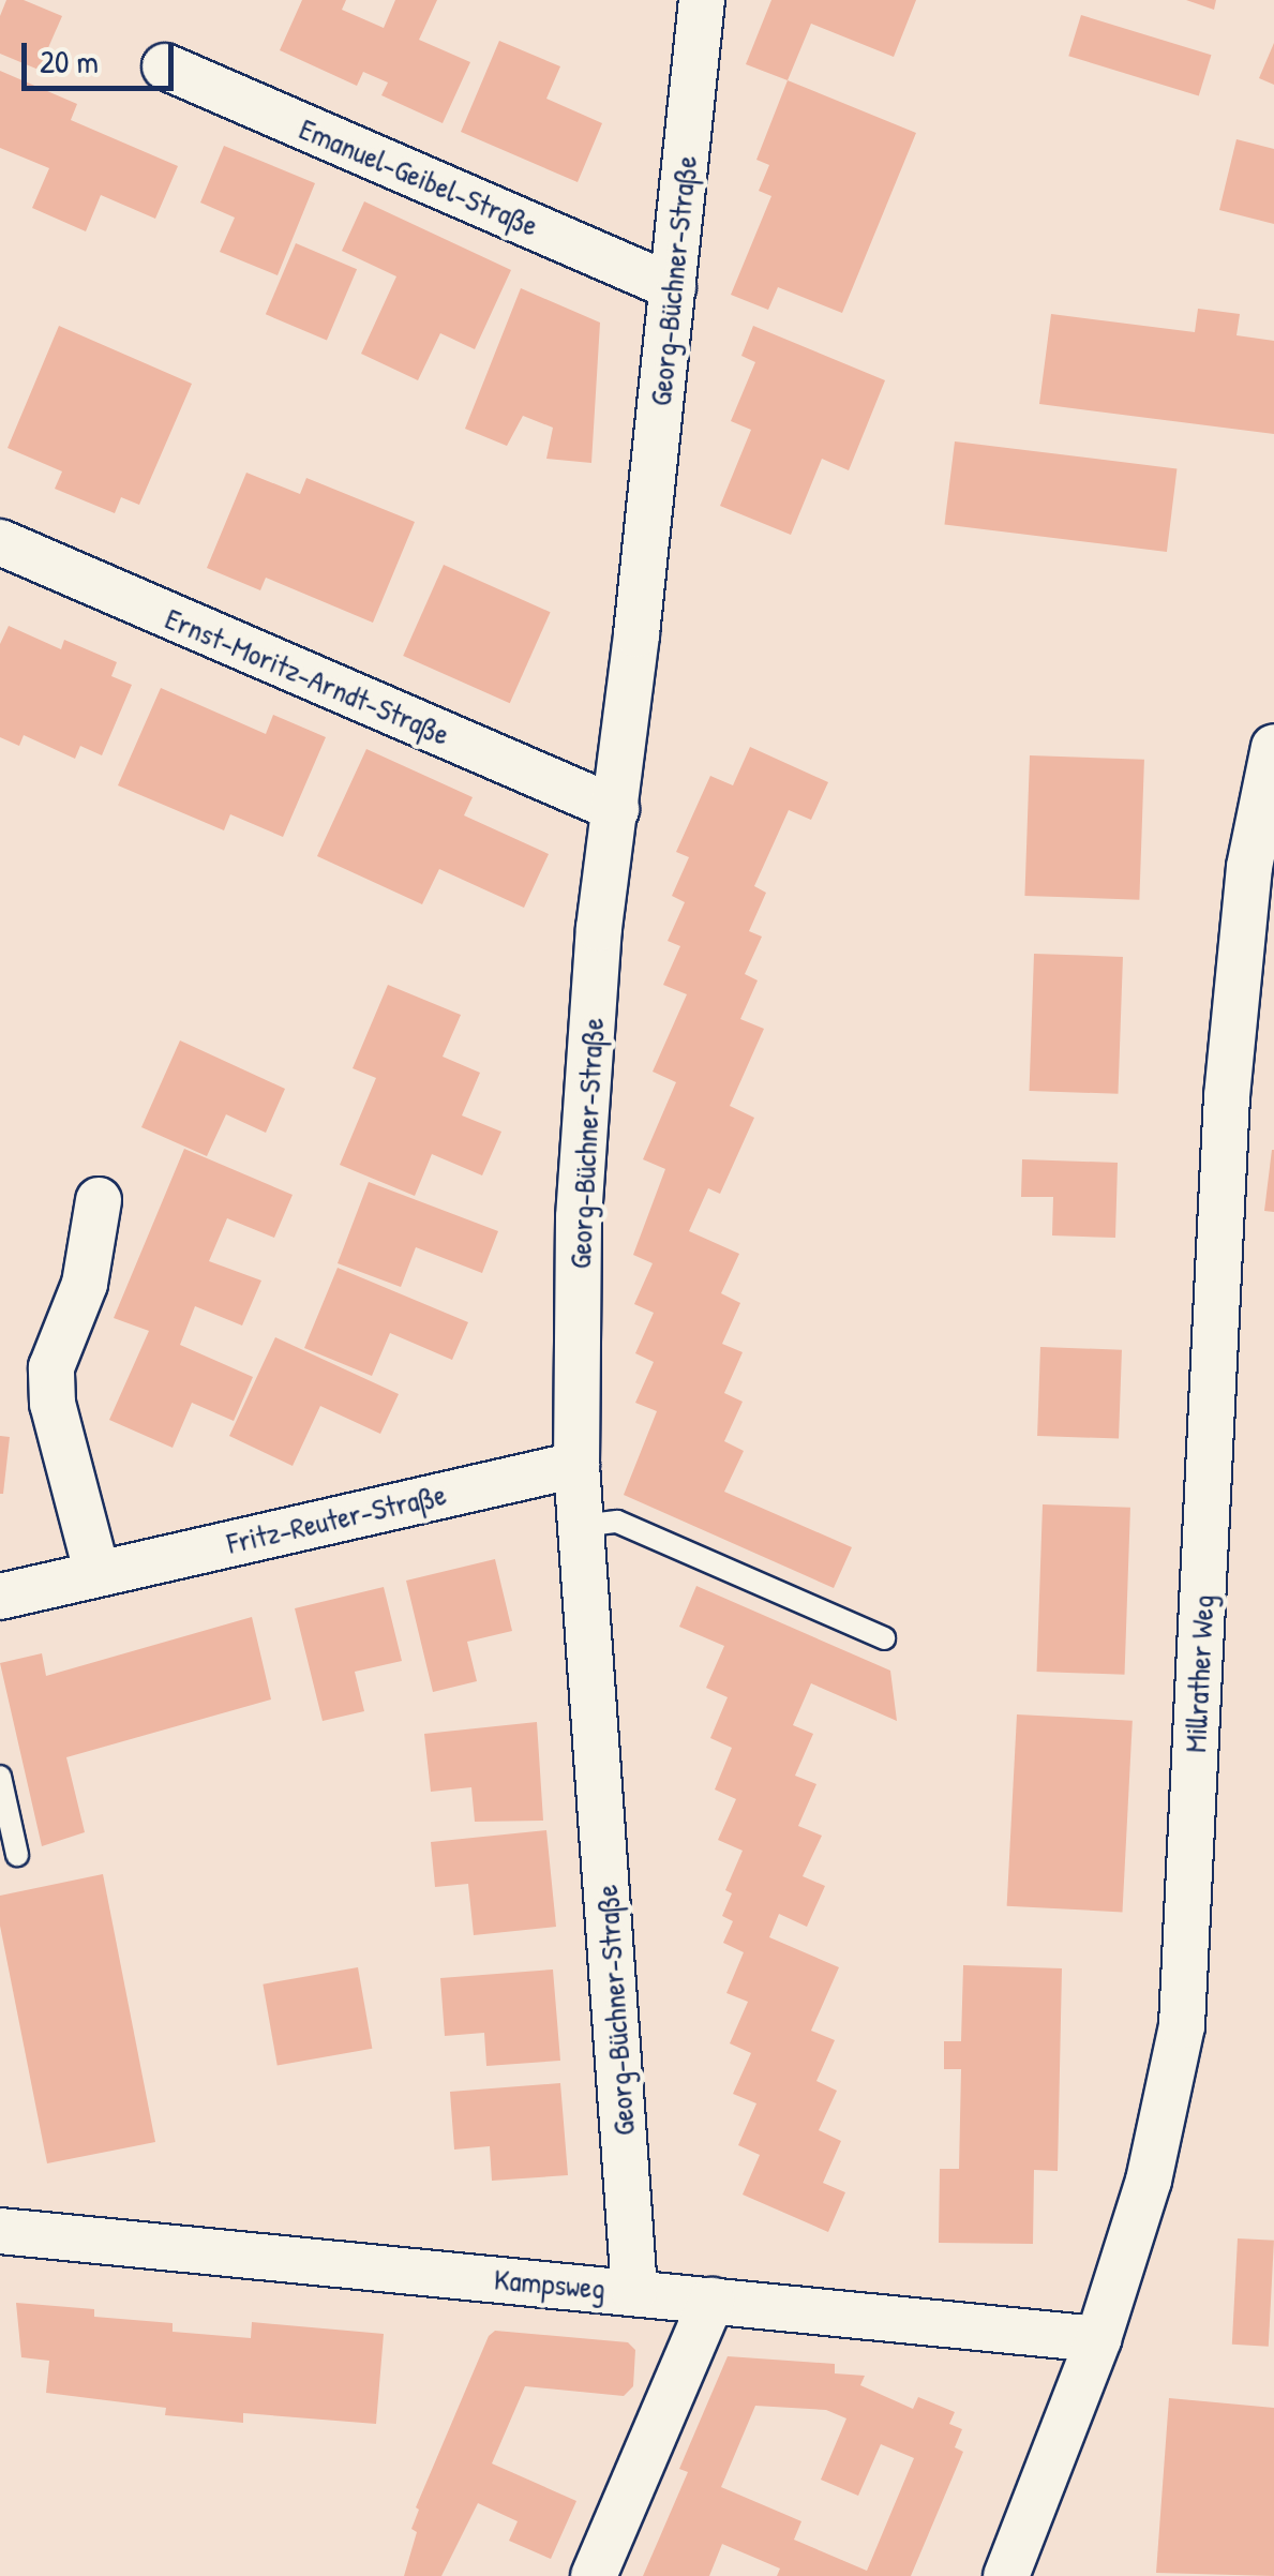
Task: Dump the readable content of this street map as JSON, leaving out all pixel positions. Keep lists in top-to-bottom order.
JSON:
{
  "streets": {
    "street": [
      "Emanuel-Geibel-Straße",
      "Georg-Büchner-Straße",
      "Ernst-Moritz-Arndt-Straße",
      "Fritz-Reuter-Straße",
      "Millrather Weg",
      "Kampsweg"
    ]
  },
  "crossings": [
    ["Emanuel-Geibel-Straße", "Georg-Büchner-Straße"],
    ["Georg-Büchner-Straße", "Ernst-Moritz-Arndt-Straße"],
    ["Georg-Büchner-Straße", "Fritz-Reuter-Straße"],
    ["Georg-Büchner-Straße", "Kampsweg"],
    ["Millrather Weg", "Kampsweg"]
  ],
  "scale_bar": "20 m"
}
